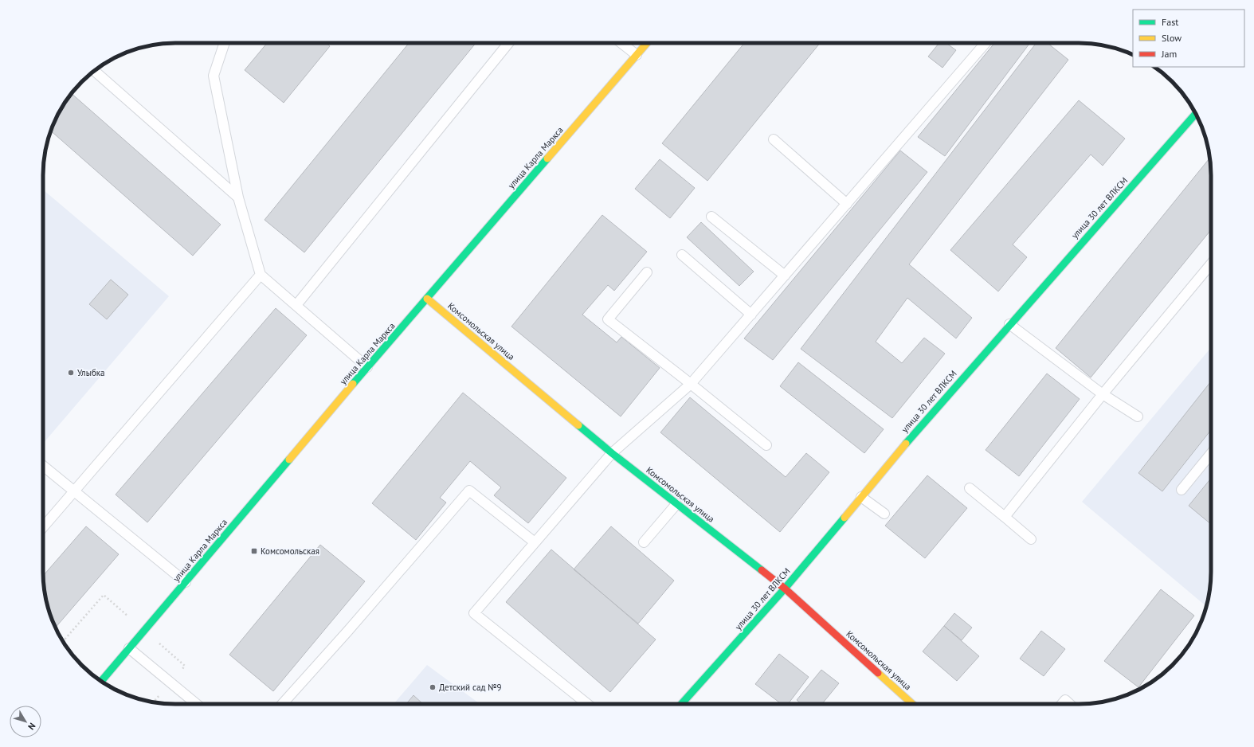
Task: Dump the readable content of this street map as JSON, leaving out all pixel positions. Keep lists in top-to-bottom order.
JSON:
{
  "streets": {
    "street": ["улица Карла Маркса", "улица 30 лет ВЛКСМ", "Комсомольская улица"]
  },
  "crossings": [
    ["улица Карла Маркса", "Комсомольская улица"],
    ["улица 30 лет ВЛКСМ", "Комсомольская улица"]
  ],
  "places": {
    "other": ["Улыбка", "Детский сад №9"],
    "transit": ["Комсомольская"]
  },
  "legend": ["Fast", "Slow", "Jam"],
  "north": "bottom right"
}
